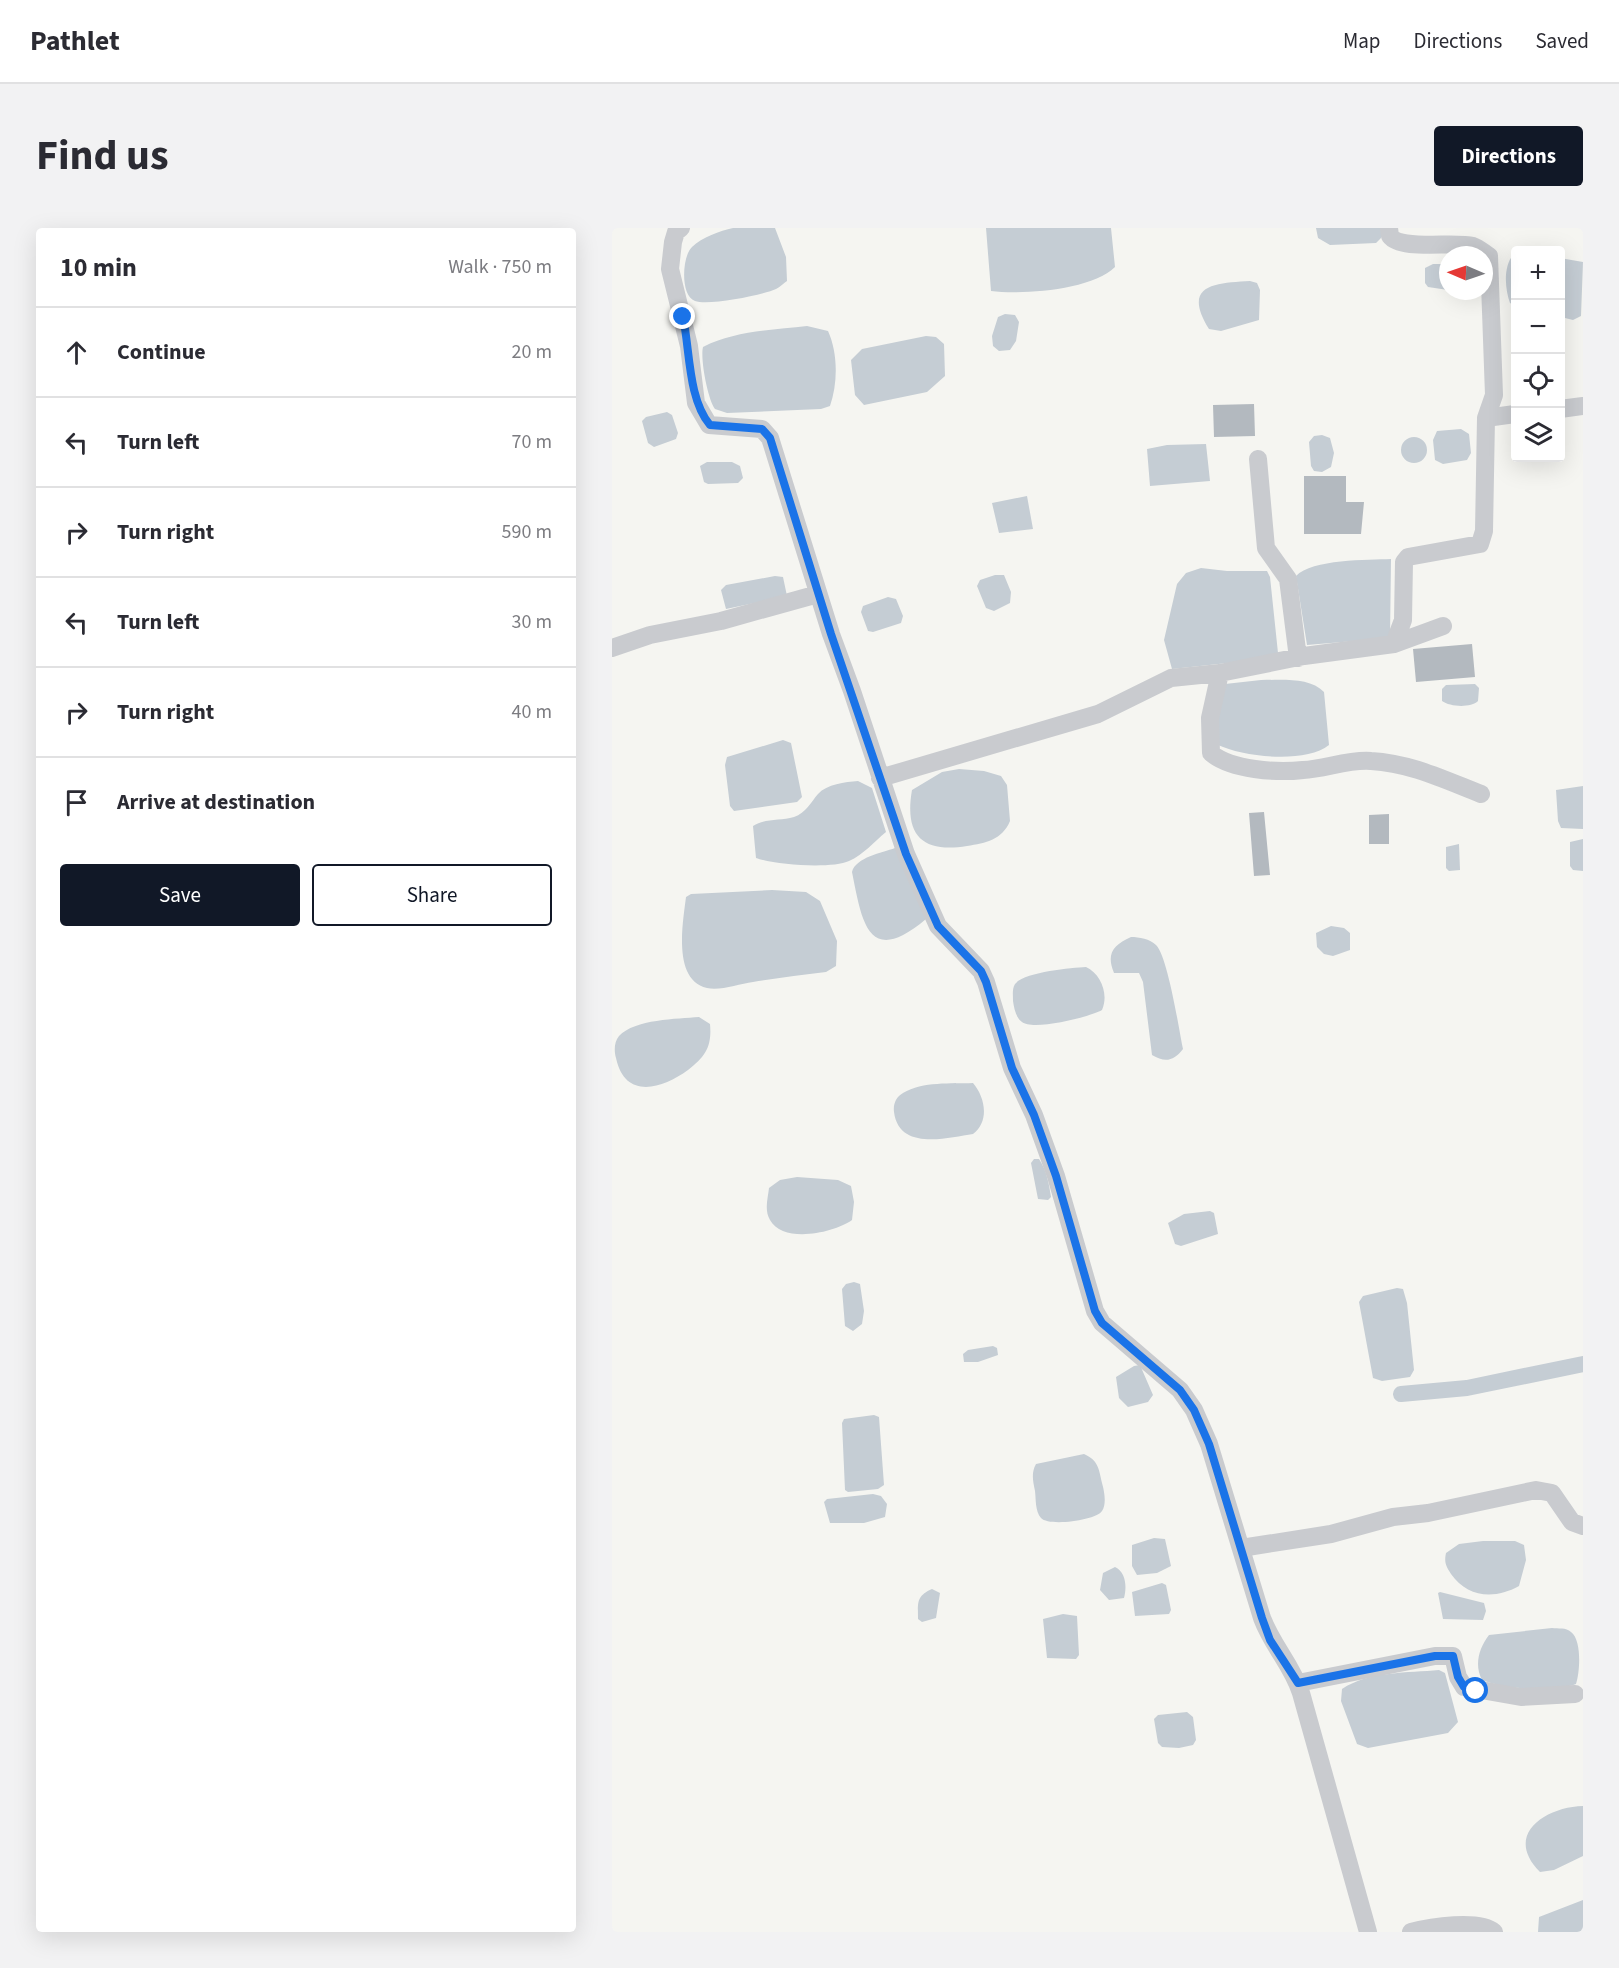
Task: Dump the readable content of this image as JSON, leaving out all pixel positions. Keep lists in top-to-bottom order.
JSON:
{
  "north": "left",
  "page": {
    "header": "Pathlet",
    "nav": ["Map", "Directions", "Saved"],
    "title": "Find us",
    "buttons": [
      "Directions",
      ["Save", "Share"]
    ],
    "heading": ["10 min", "Walk · 750 m"],
    "map_buttons": ["+", "−"],
    "list": [
      ["Continue", "20 m"],
      ["Turn left", "70 m"],
      ["Turn right", "590 m"],
      ["Turn left", "30 m"],
      ["Turn right", "40 m"],
      "Arrive at destination"
    ]
  }
}
